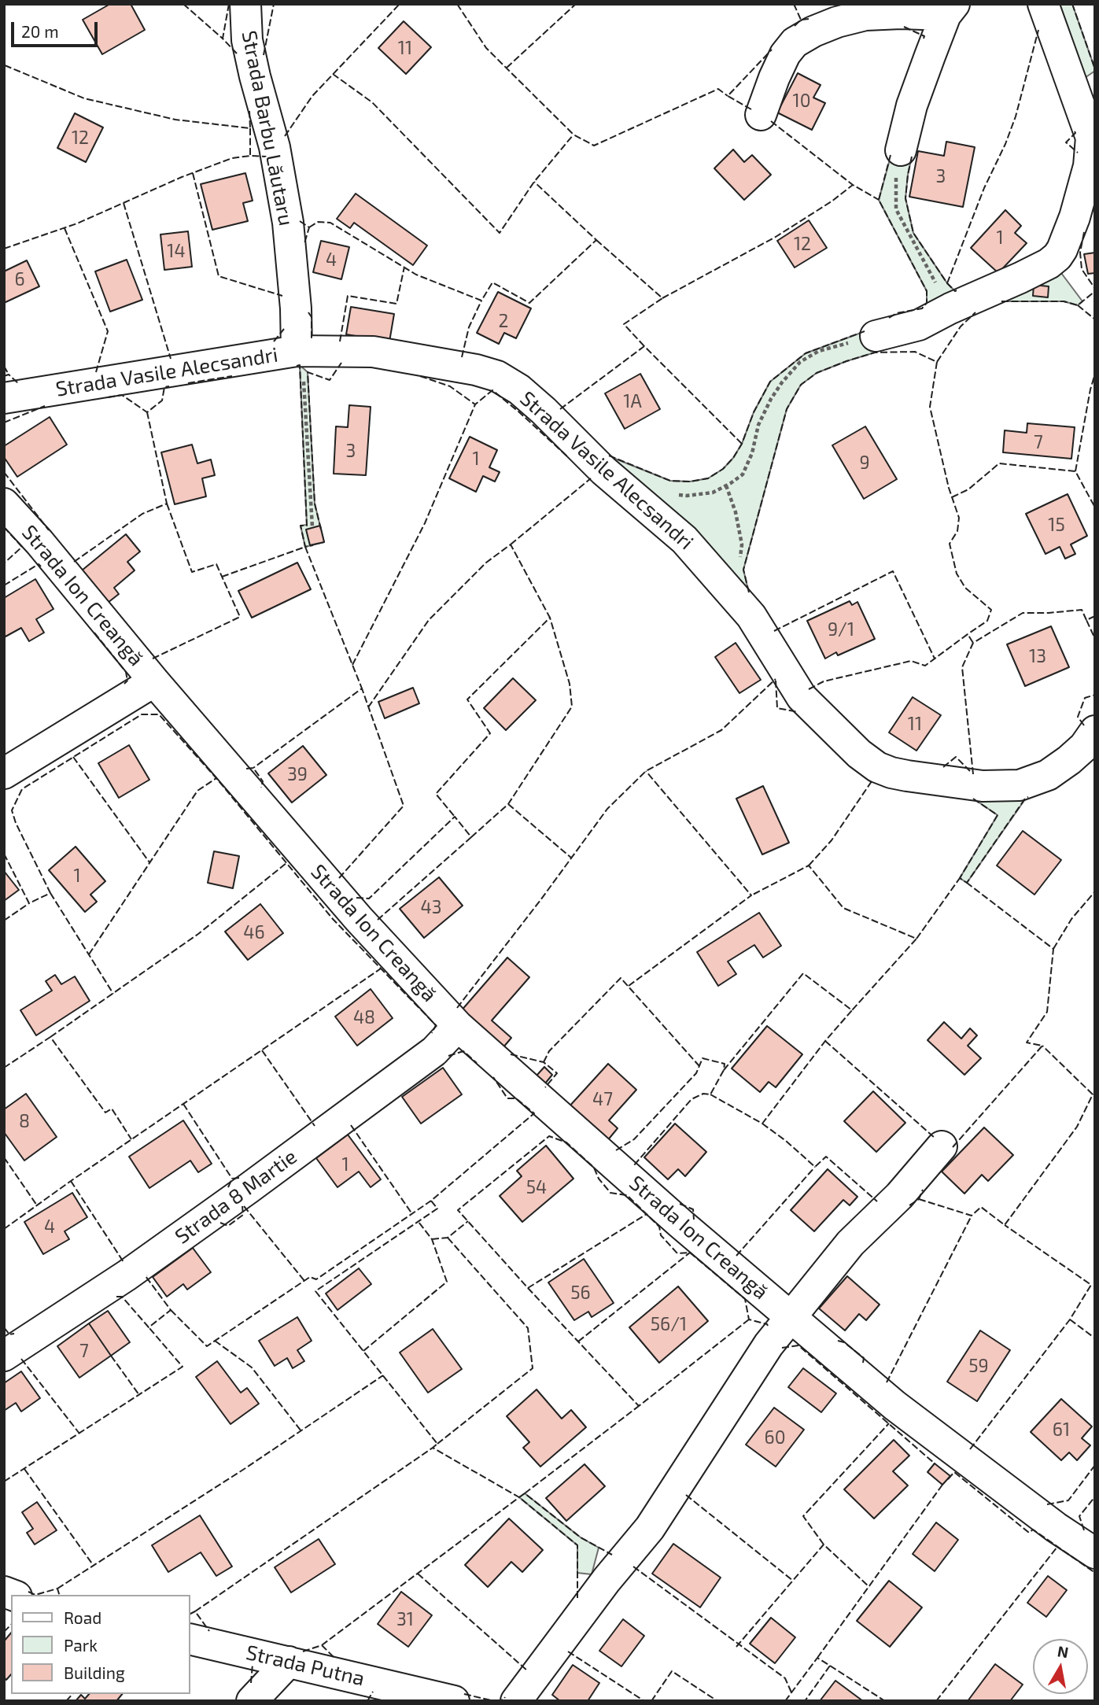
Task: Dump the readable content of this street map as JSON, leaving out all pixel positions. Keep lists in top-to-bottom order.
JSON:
{
  "streets": {
    "street": [
      "Strada Barbu Lăutaru",
      "Strada Vasile Alecsandri",
      "Strada Ion Creangă",
      "Strada 8 Martie",
      "Strada Putna"
    ]
  },
  "crossings": [
    ["Strada Barbu Lăutaru", "Strada Vasile Alecsandri"],
    ["Strada Ion Creangă", "Strada 8 Martie"]
  ],
  "house_numbers": [
    "11",
    "10",
    "12",
    "3",
    "1",
    "12",
    "14",
    "4",
    "6",
    "2",
    "1A",
    "7",
    "3",
    "1",
    "9",
    "15",
    "9/1",
    "13",
    "11",
    "39",
    "1",
    "43",
    "46",
    "48",
    "47",
    "8",
    "1",
    "54",
    "4",
    "56",
    "56/1",
    "7",
    "59",
    "61",
    "60",
    "31"
  ],
  "legend": ["Road", "Park", "Building"],
  "scale_bar": "20 m",
  "north": "top"
}
